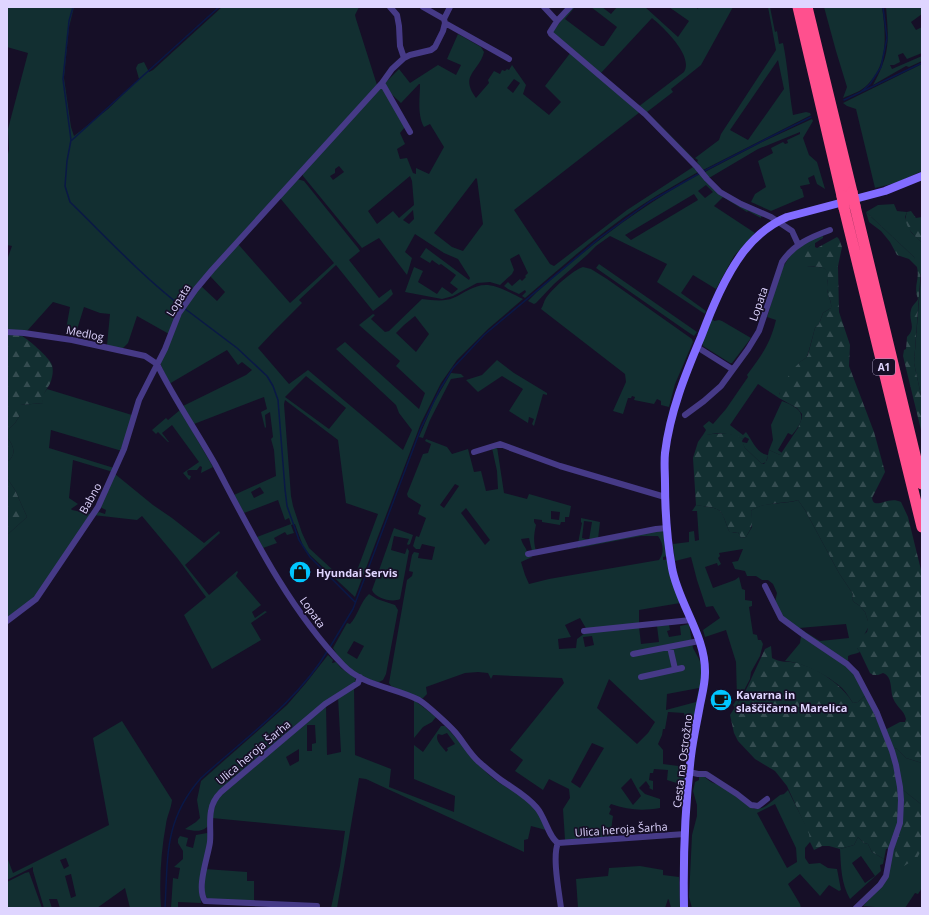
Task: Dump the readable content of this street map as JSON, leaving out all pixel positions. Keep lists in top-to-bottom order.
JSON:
{
  "streets": {
    "highway": ["A1"],
    "street": [
      "Lopata",
      "Medlog",
      "Babno",
      "Ulica heroja Šarha",
      "Cesta na Ostrožno"
    ]
  },
  "crossings": [
    ["Lopata", "Medlog"],
    ["Lopata", "Babno"],
    ["Lopata", "Ulica heroja Šarha"],
    ["Medlog", "Babno"],
    ["Ulica heroja Šarha", "Cesta na Ostrožno"]
  ],
  "places": {
    "shop": ["Hyundai Servis"],
    "cafe": ["Kavarna in slaščičarna Marelica"]
  }
}
